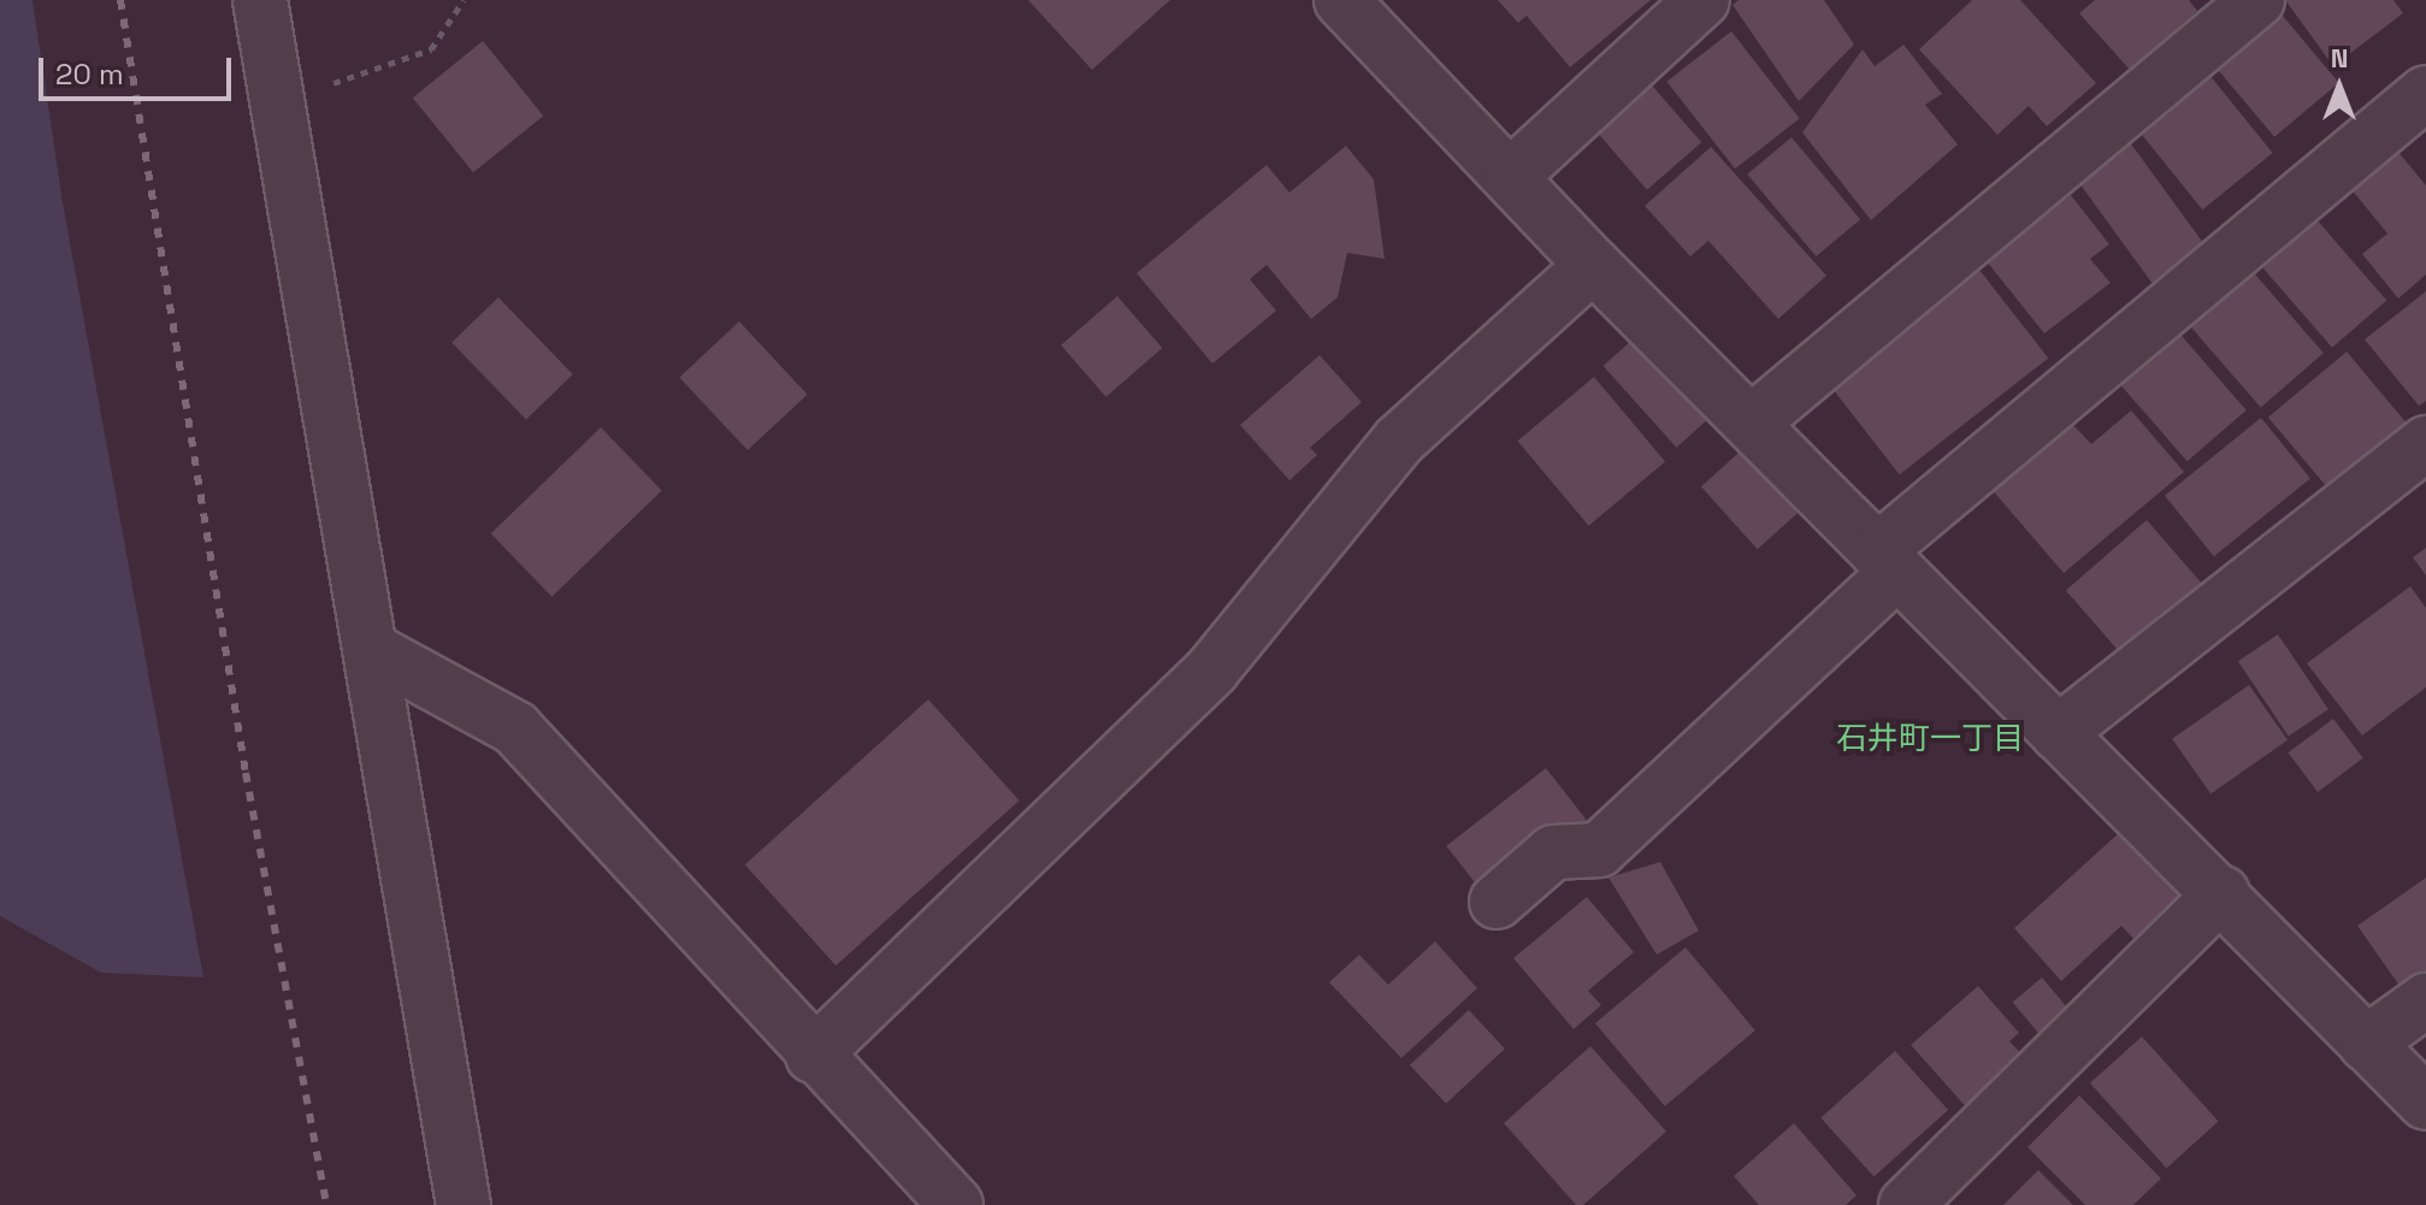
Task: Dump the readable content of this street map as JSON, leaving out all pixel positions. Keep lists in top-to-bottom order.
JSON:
{
  "districts": ["石井町一丁目"],
  "scale_bar": "20 m",
  "north": "top"
}
